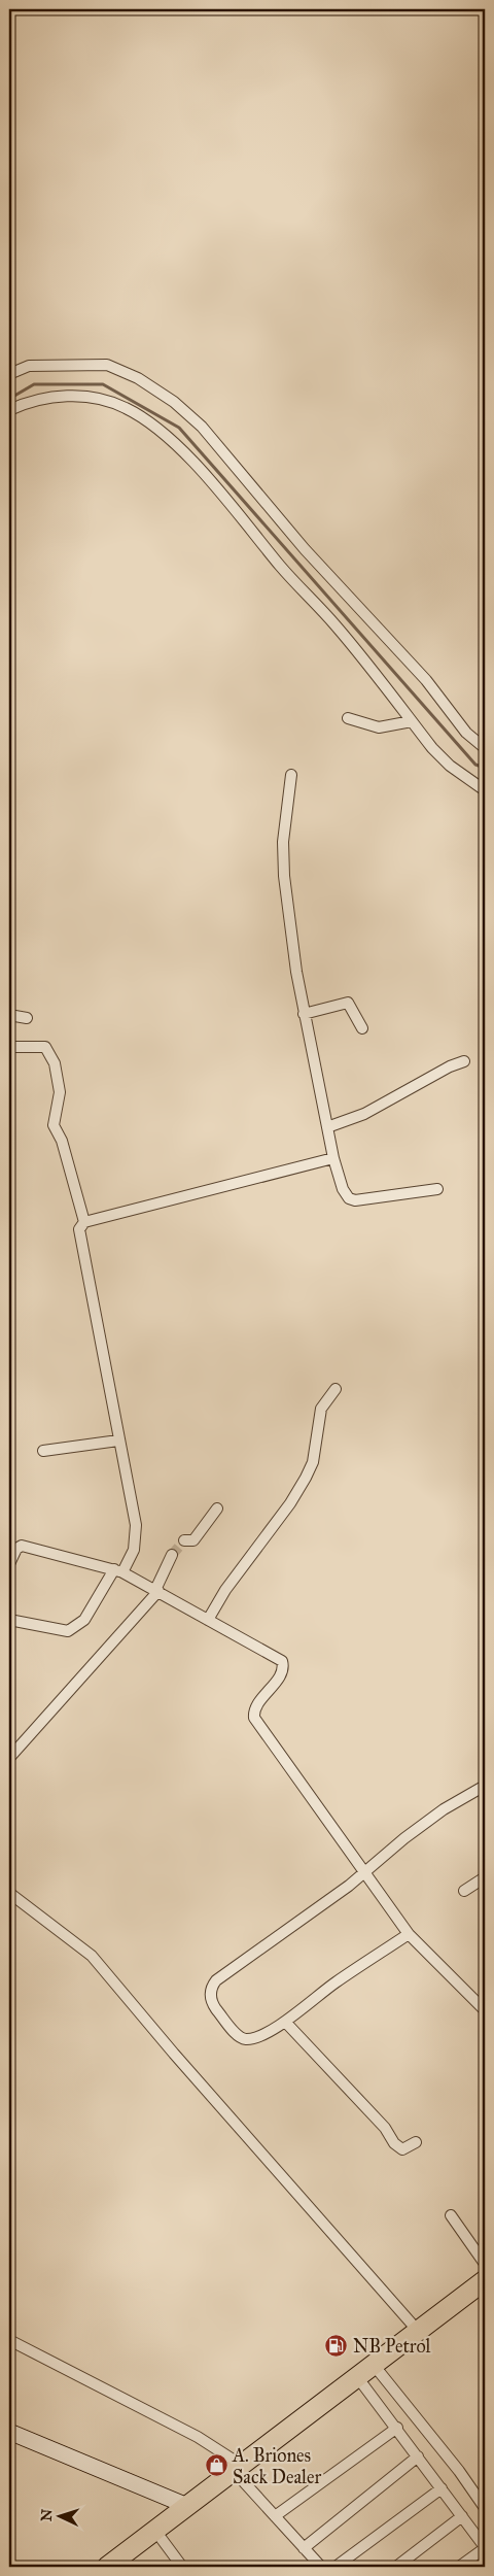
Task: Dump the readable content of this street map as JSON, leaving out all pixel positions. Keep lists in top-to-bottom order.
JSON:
{
  "places": {
    "fuel station": ["NB Petrol"],
    "shop": ["A. Briones Sack Dealer"]
  },
  "north": "left"
}
